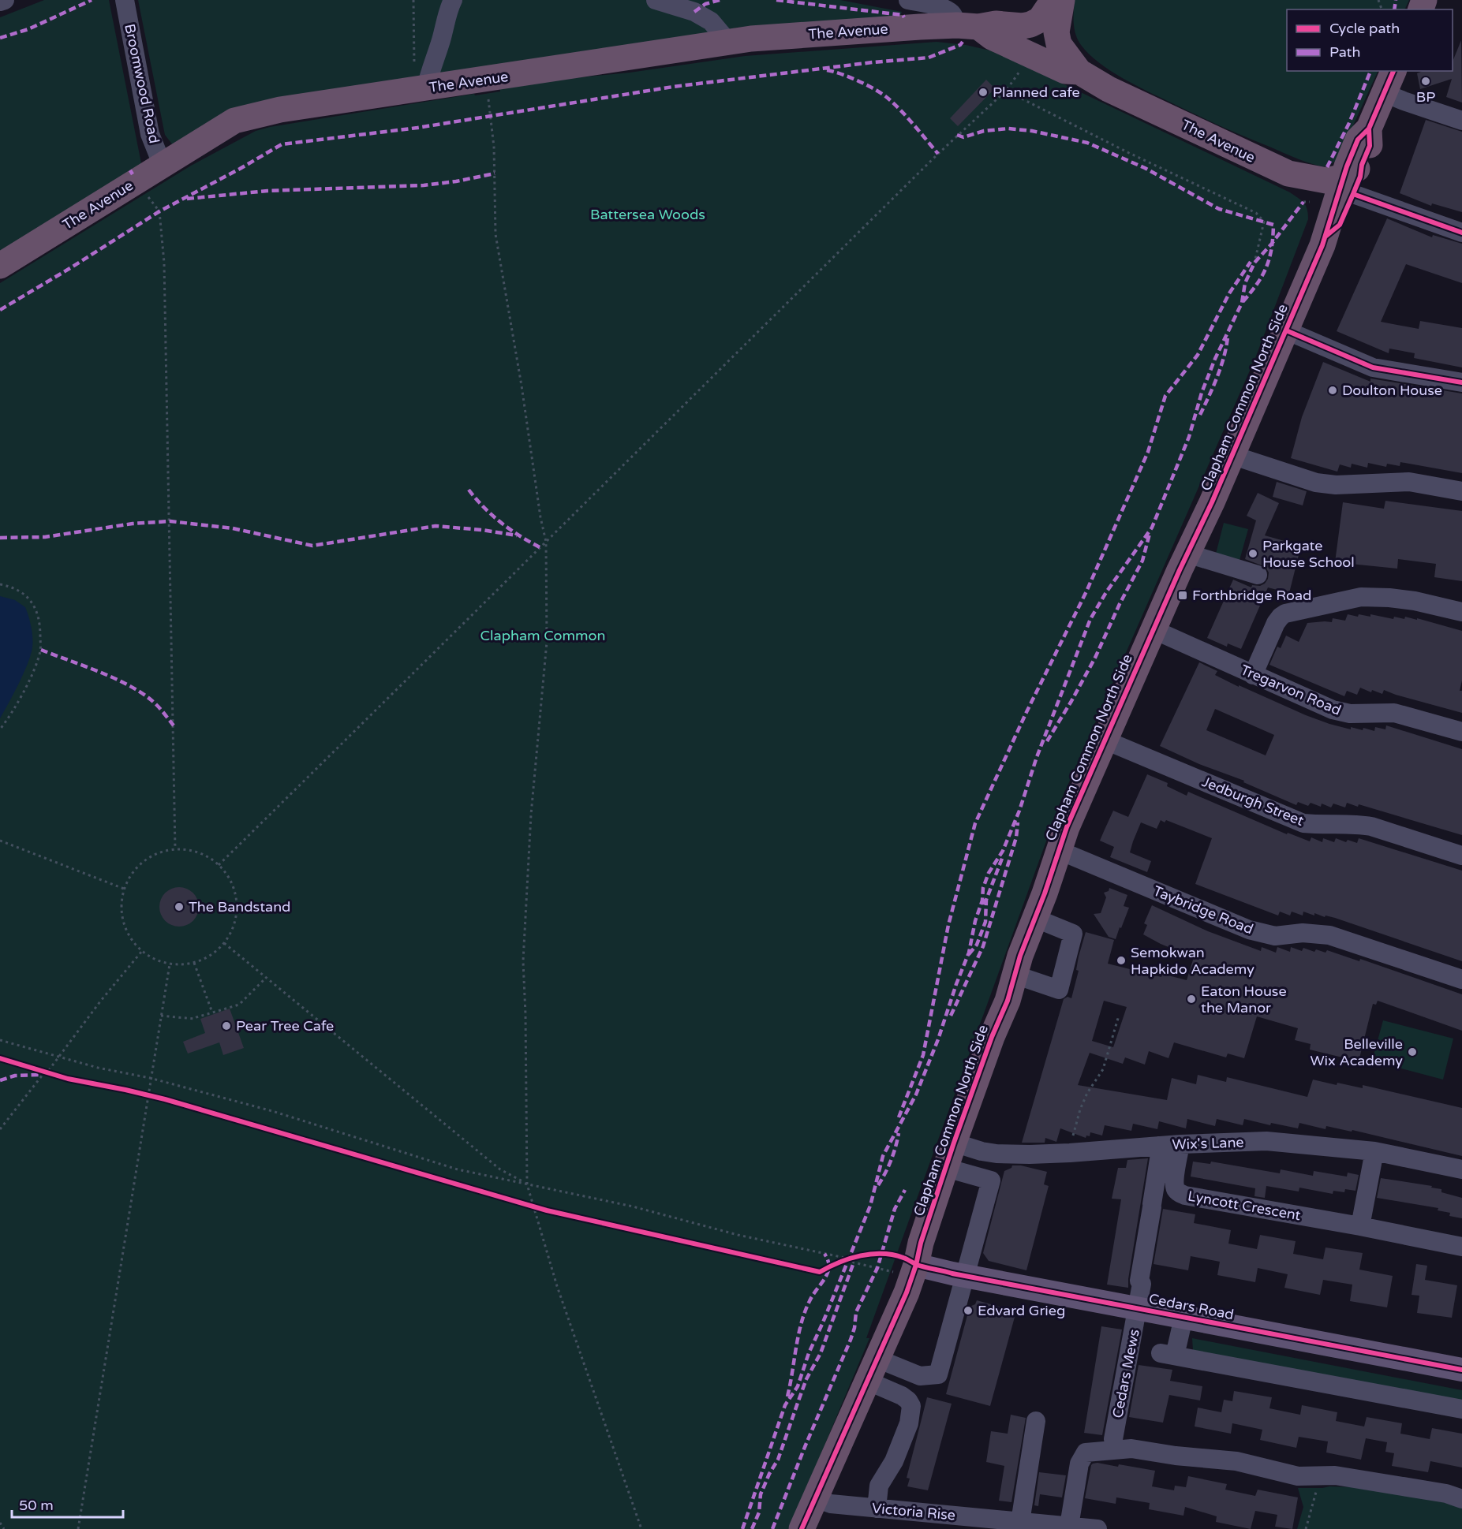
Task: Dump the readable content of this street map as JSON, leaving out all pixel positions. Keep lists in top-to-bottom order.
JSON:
{
  "streets": {
    "highway": ["The Avenue", "Clapham Common North Side"],
    "main road": ["Cedars Road"],
    "street": [
      "Broomwood Road",
      "Tregarvon Road",
      "Jedburgh Street",
      "Taybridge Road",
      "Wix's Lane",
      "Lyncott Crescent",
      "Cedars Mews",
      "Victoria Rise"
    ]
  },
  "crossings": [
    ["The Avenue", "Broomwood Road"],
    ["The Avenue", "Clapham Common North Side"],
    ["Clapham Common North Side", "Tregarvon Road"],
    ["Clapham Common North Side", "Jedburgh Street"],
    ["Clapham Common North Side", "Taybridge Road"],
    ["Clapham Common North Side", "Wix's Lane"],
    ["Clapham Common North Side", "Cedars Road"],
    ["Clapham Common North Side", "Victoria Rise"],
    ["Wix's Lane", "Lyncott Crescent"],
    ["Wix's Lane", "Cedars Mews"],
    ["Cedars Road", "Cedars Mews"]
  ],
  "parks": ["Battersea Woods", "Clapham Common"],
  "places": {
    "other": [
      "BP",
      "Planned cafe",
      "Doulton House",
      "Parkgate House School",
      "The Bandstand",
      "Semokwan Hapkido Academy",
      "Eaton House the Manor",
      "Pear Tree Cafe",
      "Belleville Wix Academy",
      "Edvard Grieg"
    ],
    "transit": ["Forthbridge Road"]
  },
  "legend": ["Cycle path", "Path"],
  "scale_bar": "50 m"
}
